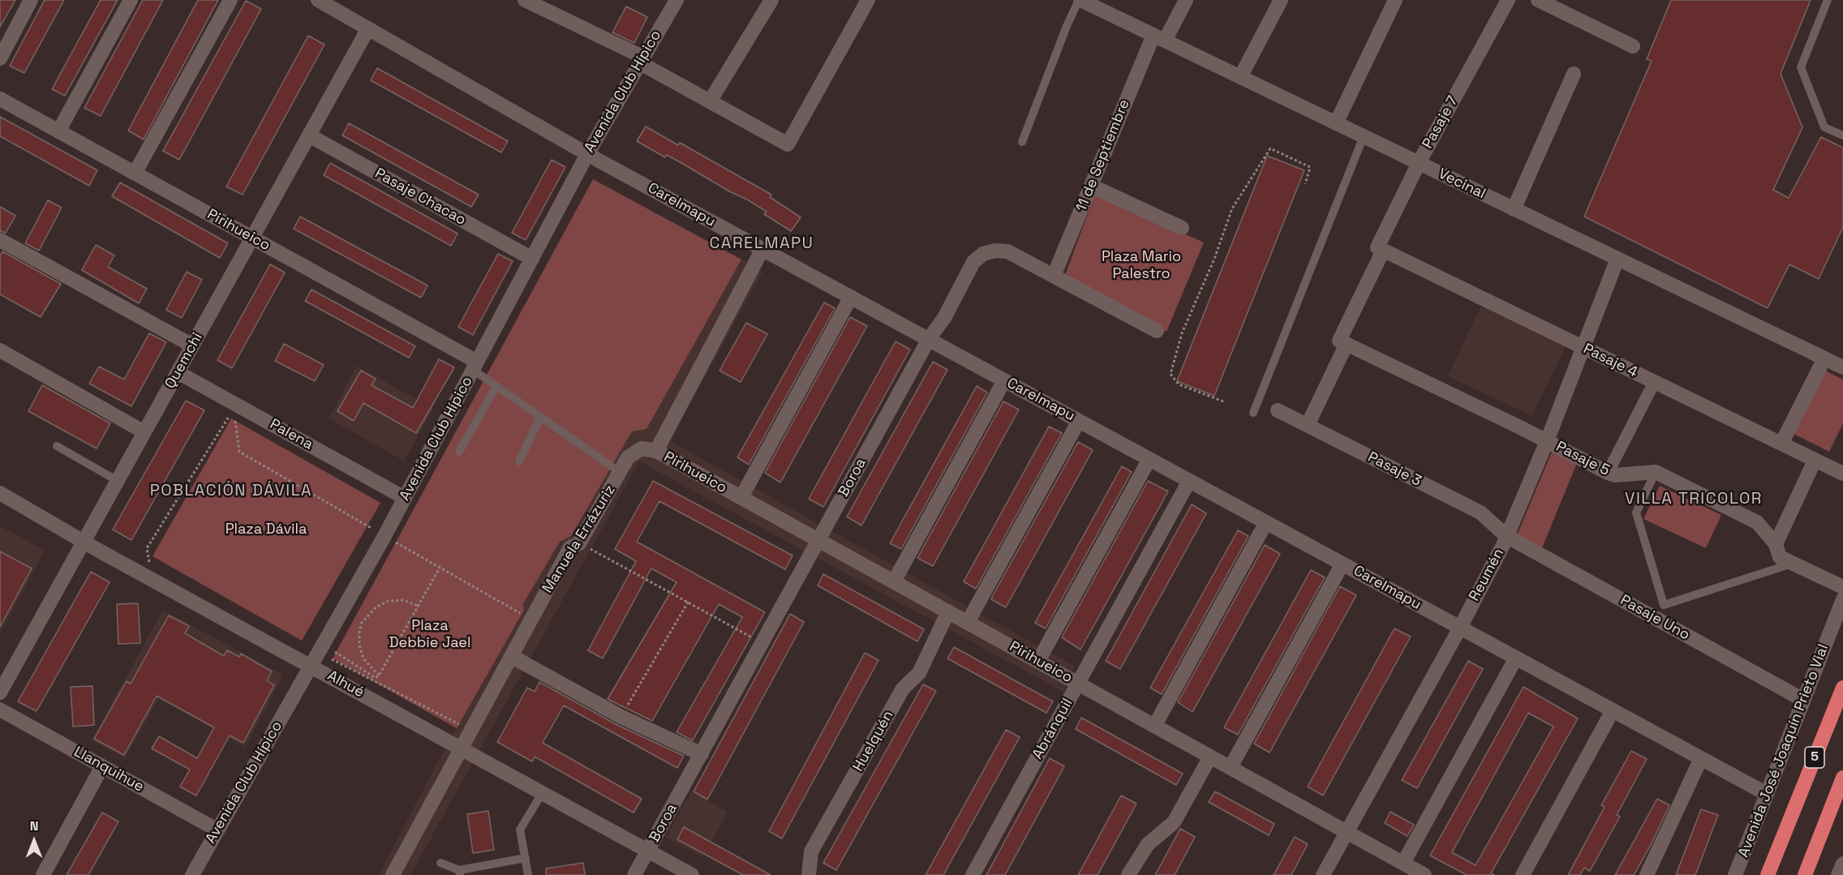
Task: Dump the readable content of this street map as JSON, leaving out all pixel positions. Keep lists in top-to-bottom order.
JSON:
{
  "streets": {
    "highway": ["5"],
    "street": [
      "Avenida Club Hípico",
      "Pasaje 7",
      "11 de Septiembre",
      "Vecinal",
      "Pasaje Chacao",
      "Carelmapu",
      "Pirihueico",
      "Quemchi",
      "Pasaje 4",
      "Palena",
      "Pasaje 5",
      "Pasaje 3",
      "Boroa",
      "Manuela Errázuriz",
      "Reumén",
      "Pasaje Uno",
      "Alhué",
      "Abránquil",
      "Huelquén",
      "Avenida José Joaquín Prieto Vial",
      "Llanquihue"
    ]
  },
  "crossings": [
    ["Avenida Club Hípico", "Pasaje Chacao"],
    ["Avenida Club Hípico", "Carelmapu"],
    ["Avenida Club Hípico", "Pirihueico"],
    ["Avenida Club Hípico", "Palena"],
    ["Avenida Club Hípico", "Alhué"],
    ["Avenida Club Hípico", "Llanquihue"],
    ["Pasaje 7", "Vecinal"],
    ["Pasaje 7", "Pasaje 4"],
    ["Pasaje 7", "Pasaje 5"],
    ["Pasaje 7", "Pasaje 3"],
    ["11 de Septiembre", "Vecinal"],
    ["11 de Septiembre", "Boroa"],
    ["Vecinal", "Reumén"],
    ["Pasaje Chacao", "Quemchi"],
    ["Carelmapu", "Quemchi"],
    ["Carelmapu", "Boroa"],
    ["Carelmapu", "Reumén"],
    ["Carelmapu", "Abránquil"],
    ["Carelmapu", "Avenida José Joaquín Prieto Vial"],
    ["Pirihueico", "Quemchi"],
    ["Pirihueico", "Boroa"],
    ["Pirihueico", "Manuela Errázuriz"],
    ["Pirihueico", "Reumén"],
    ["Pirihueico", "Abránquil"],
    ["Pirihueico", "Huelquén"],
    ["Quemchi", "Palena"],
    ["Quemchi", "Alhué"],
    ["Pasaje 4", "Reumén"],
    ["Pasaje 5", "Reumén"],
    ["Pasaje 3", "Reumén"],
    ["Pasaje 3", "Pasaje Uno"],
    ["Boroa", "Alhué"],
    ["Manuela Errázuriz", "Alhué"],
    ["Reumén", "Pasaje Uno"],
    ["Pasaje Uno", "Avenida José Joaquín Prieto Vial"]
  ],
  "districts": ["CARELMAPU", "POBLACIÓN DÁVILA", "VILLA TRICOLOR"],
  "parks": ["Plaza Mario Palestro", "Plaza Dávila", "Plaza Debbie Jael"],
  "north": "top"
}
